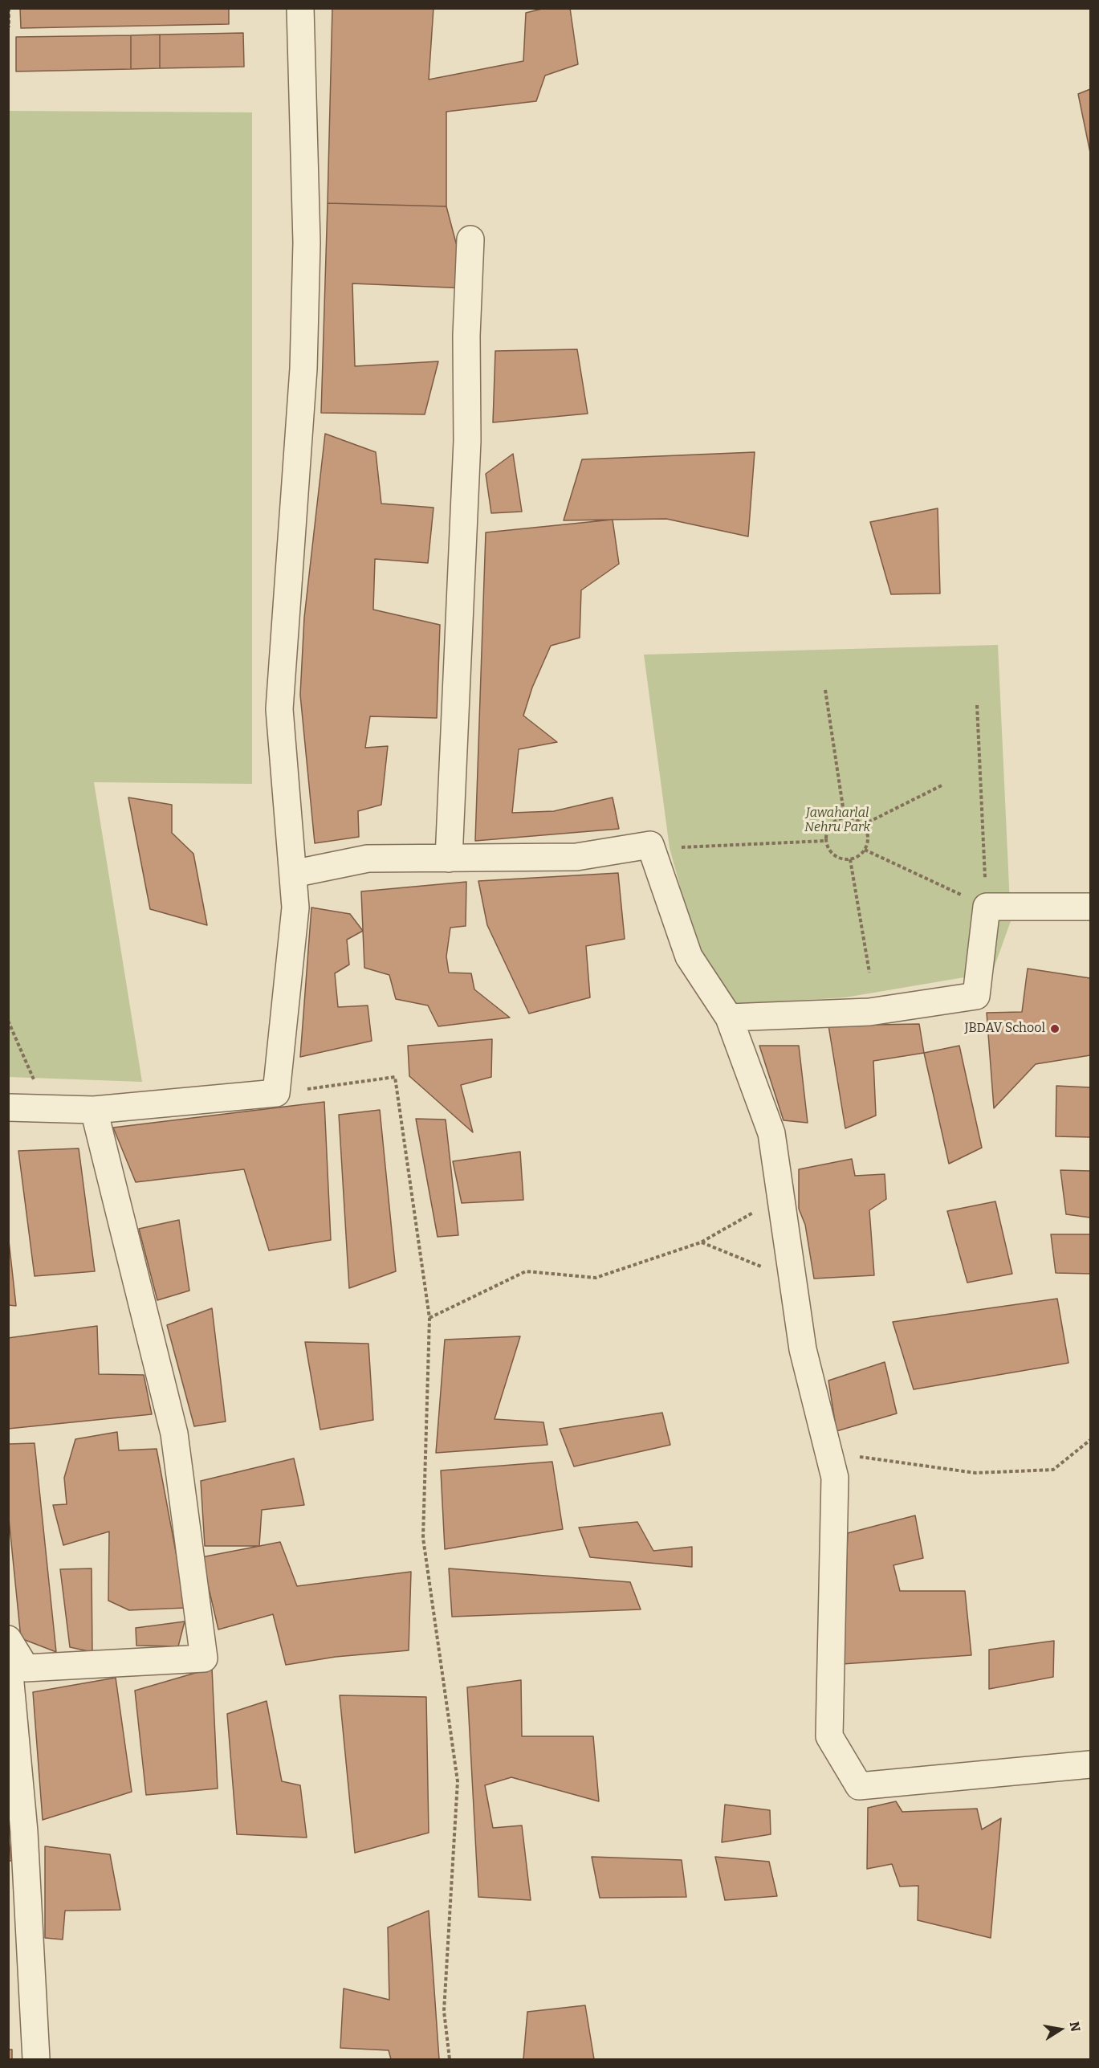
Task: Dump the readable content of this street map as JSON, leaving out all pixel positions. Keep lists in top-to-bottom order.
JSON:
{
  "parks": ["Jawaharlal Nehru Park"],
  "places": ["JBDAV School"],
  "north": "right"
}
